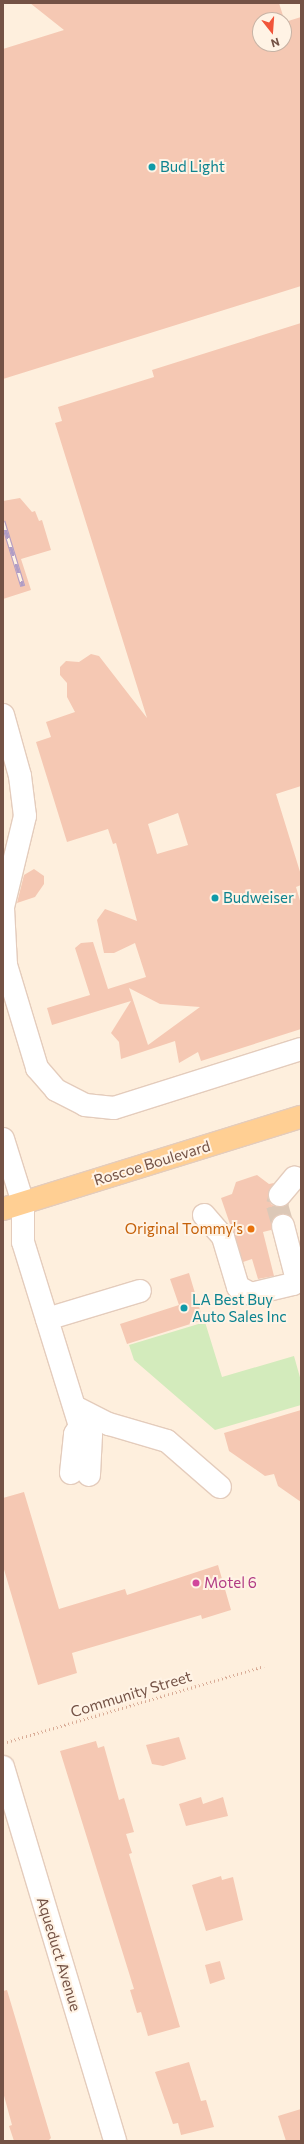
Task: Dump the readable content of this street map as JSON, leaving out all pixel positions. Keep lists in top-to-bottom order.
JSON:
{
  "streets": {
    "main road": ["Roscoe Boulevard"],
    "street": ["Aqueduct Avenue"],
    "path": ["Community Street"]
  },
  "places": [
    "Bud Light",
    "Budweiser",
    "Original Tommy's",
    "LA Best Buy Auto Sales Inc",
    "Motel 6"
  ],
  "north": "bottom"
}
